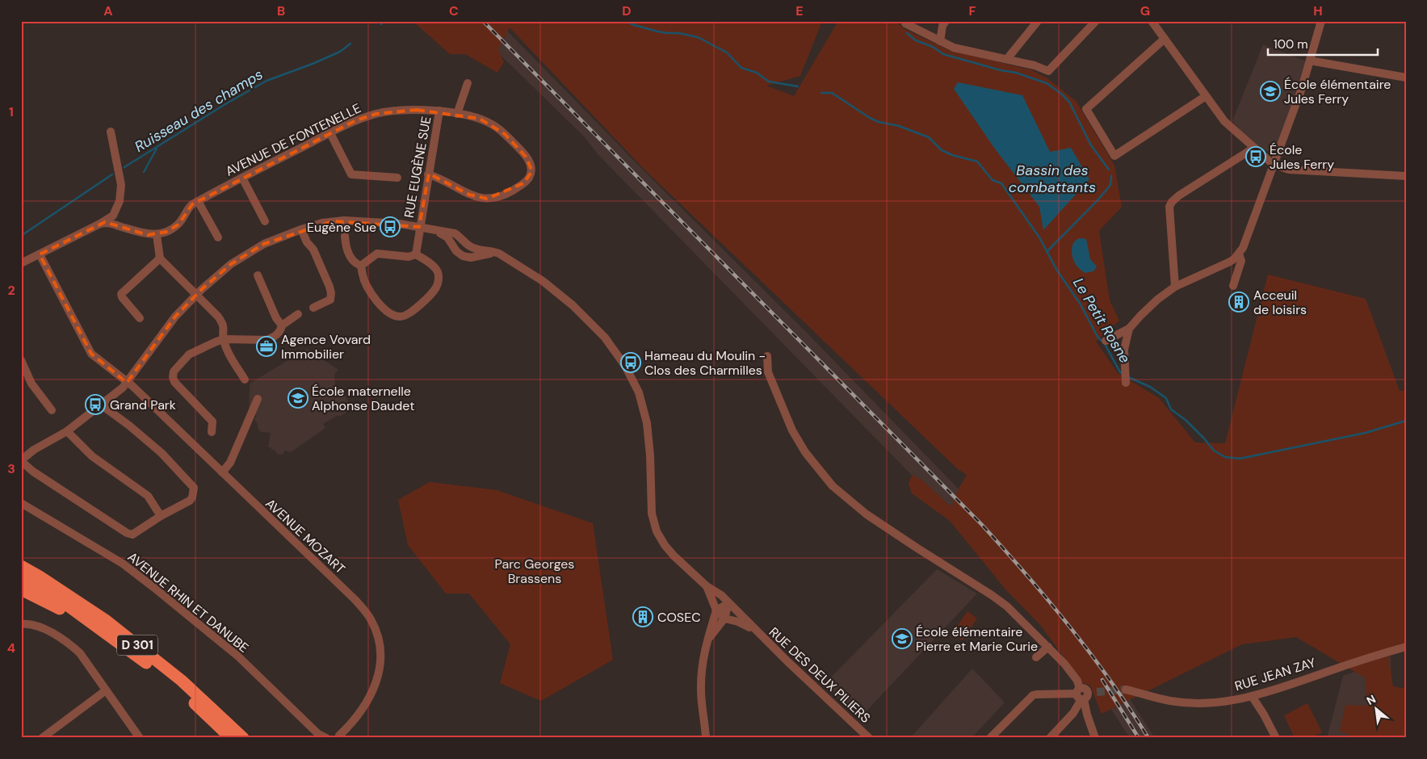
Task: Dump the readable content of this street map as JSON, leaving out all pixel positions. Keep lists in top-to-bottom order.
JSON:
{
  "streets": {
    "highway": ["D 301"],
    "street": [
      "AVENUE DE FONTENELLE",
      "RUE EUGÈNE SUE",
      "AVENUE MOZART",
      "AVENUE RHIN ET DANUBE",
      "RUE JEAN ZAY",
      "RUE DES DEUX PILIERS"
    ]
  },
  "crossings": [
    ["AVENUE DE FONTENELLE", "RUE EUGÈNE SUE"],
    ["RUE EUGÈNE SUE", "RUE DES DEUX PILIERS"],
    ["AVENUE MOZART", "RUE DES DEUX PILIERS"]
  ],
  "water": ["Ruisseau des champs", "Bassin des combattants", "Le Petit Rosne"],
  "parks": ["Parc Georges Brassens"],
  "places": {
    "school or university": ["École élémentaire Jules Ferry", "École maternelle Alphonse Daudet", "École élémentaire Pierre et Marie Curie"],
    "bus stop": [
      "École Jules Ferry",
      "Eugène Sue",
      "Hameau du Moulin - Clos des Charmilles",
      "Grand Park"
    ],
    "building": ["Acceuil de loisirs", "COSEC"],
    "office": ["Agence Vovard Immobilier"]
  },
  "scale_bar": "100 m",
  "north": "top left",
  "grid": {
    "columns": [
      "A",
      "B",
      "C",
      "D",
      "E",
      "F",
      "G",
      "H"
    ],
    "rows": [
      "1",
      "2",
      "3",
      "4"
    ]
  }
}
